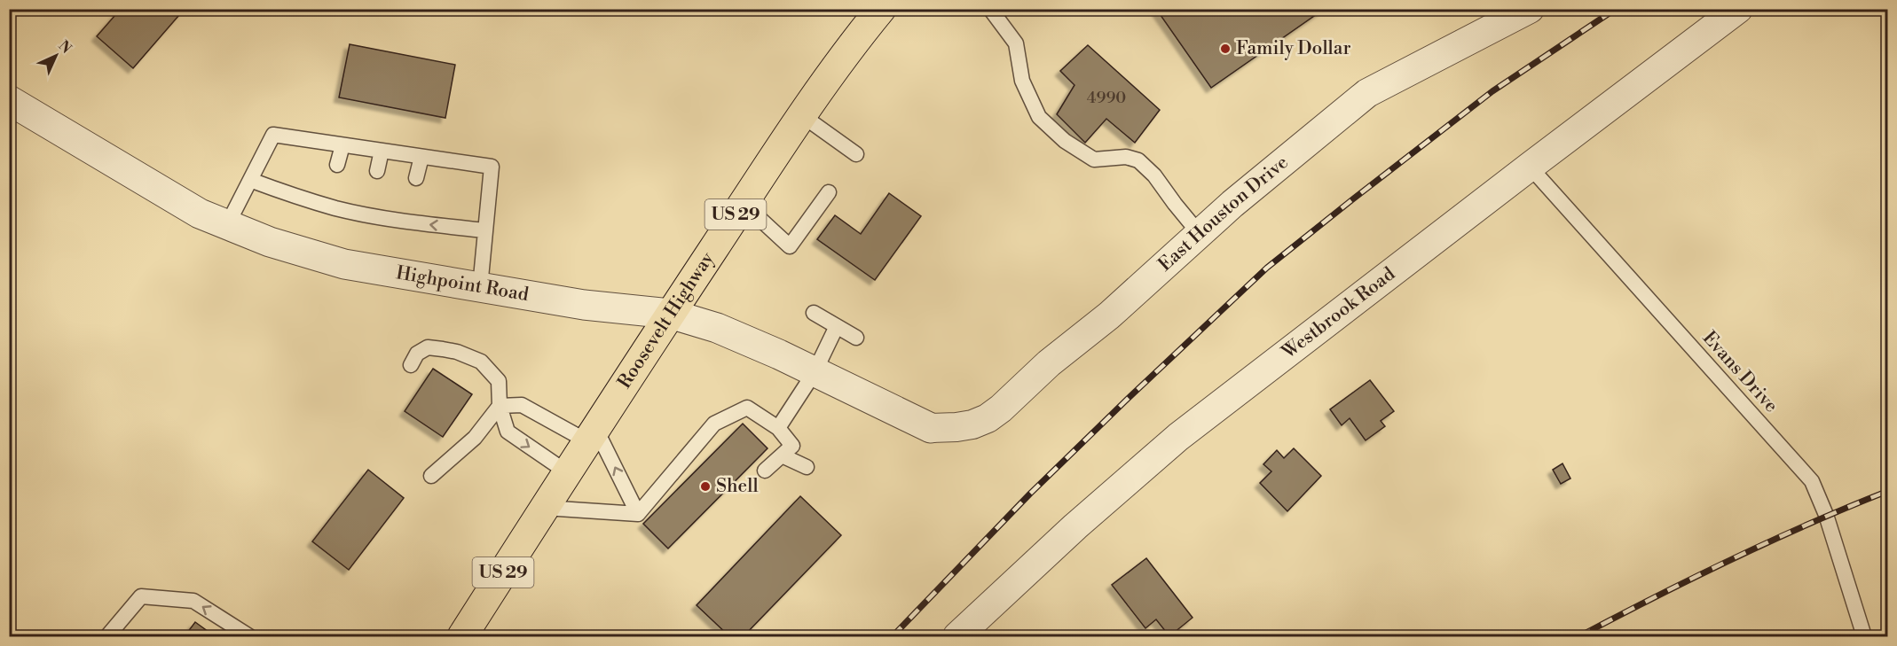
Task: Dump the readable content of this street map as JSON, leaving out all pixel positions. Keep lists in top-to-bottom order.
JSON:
{
  "streets": {
    "main road": ["US 29", "Roosevelt Highway"],
    "street": ["East Houston Drive", "Highpoint Road", "Westbrook Road"],
    "lane": ["Evans Drive"]
  },
  "crossings": [
    ["East Houston Drive", "Highpoint Road"],
    ["Highpoint Road", "Roosevelt Highway"],
    ["Westbrook Road", "Evans Drive"]
  ],
  "places": ["Family Dollar", "Shell"],
  "house_numbers": ["4990"],
  "north": "top right"
}
